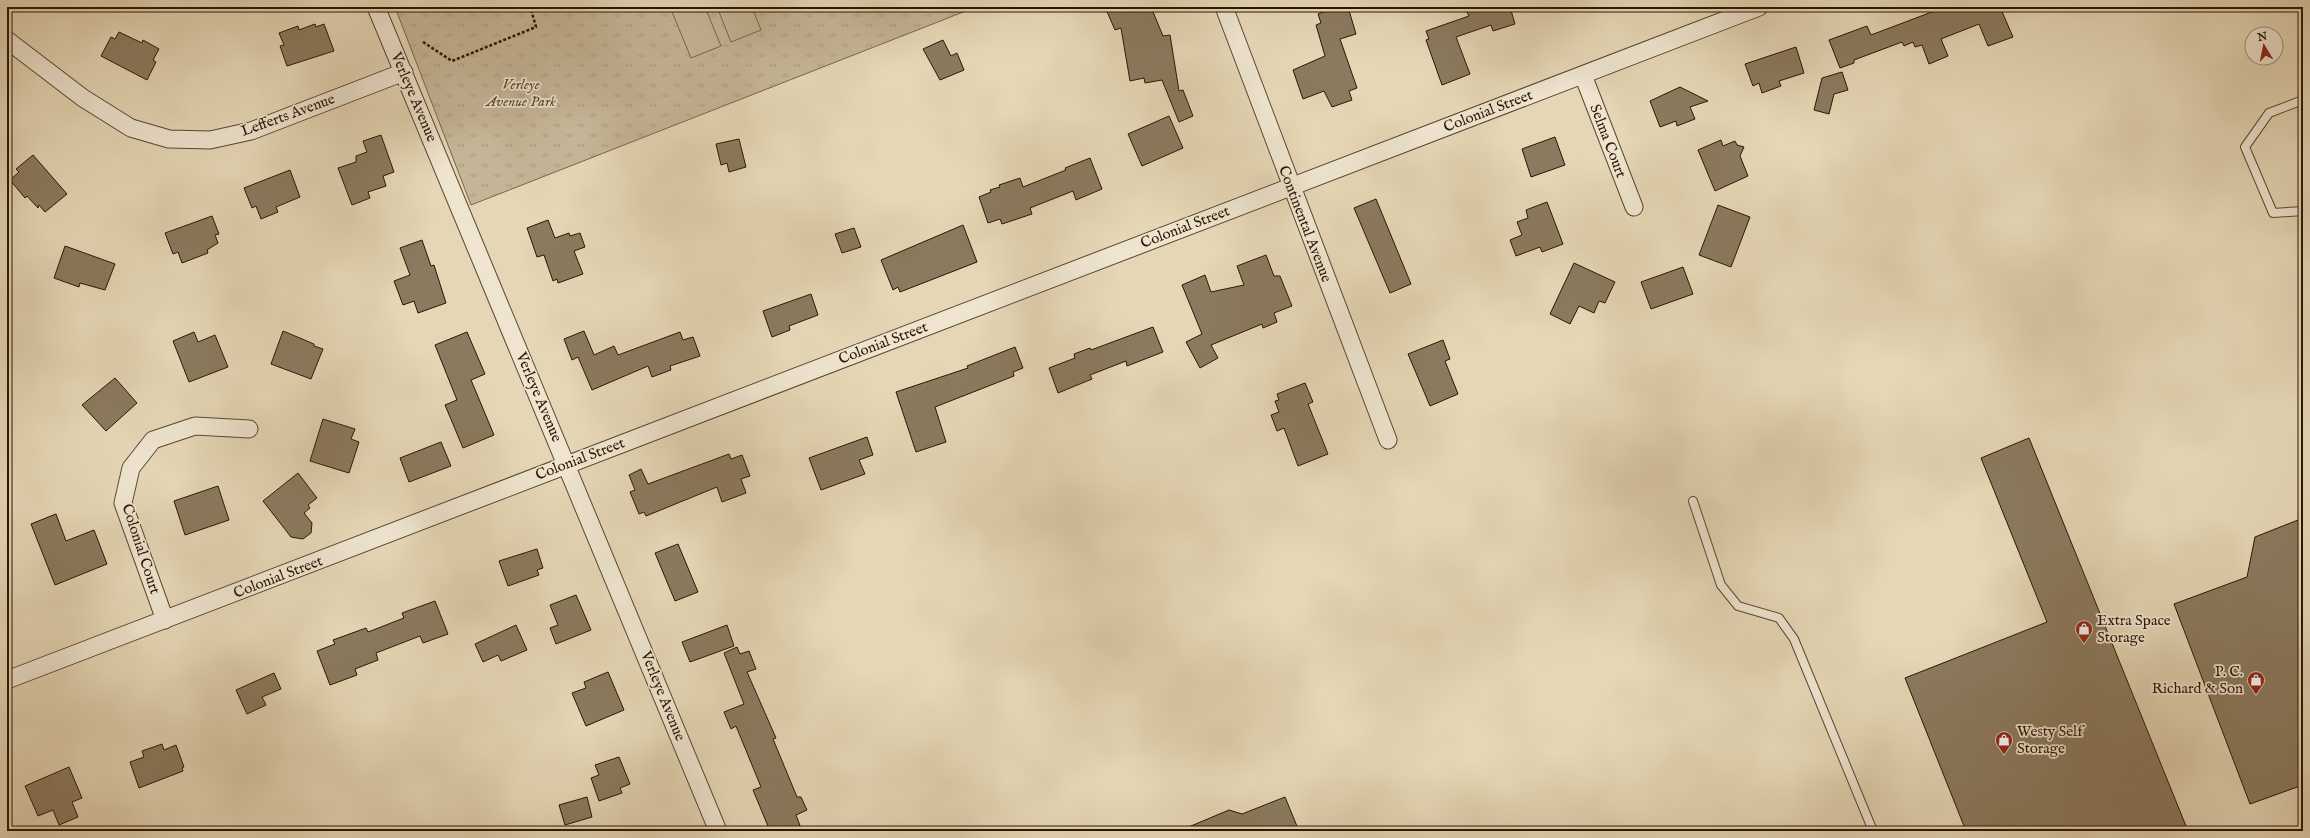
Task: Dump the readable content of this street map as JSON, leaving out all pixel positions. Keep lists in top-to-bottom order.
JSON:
{
  "streets": {
    "street": [
      "Verleye Avenue",
      "Colonial Street",
      "Lefferts Avenue",
      "Selma Court",
      "Continental Avenue",
      "Colonial Court"
    ]
  },
  "crossings": [
    ["Verleye Avenue", "Colonial Street"],
    ["Verleye Avenue", "Lefferts Avenue"],
    ["Colonial Street", "Selma Court"],
    ["Colonial Street", "Continental Avenue"],
    ["Colonial Street", "Colonial Court"]
  ],
  "parks": ["Verleye Avenue Park"],
  "places": {
    "shop": ["Extra Space Storage", "P. C. Richard & Son", "Westy Self Storage"]
  },
  "north": "top"
}
